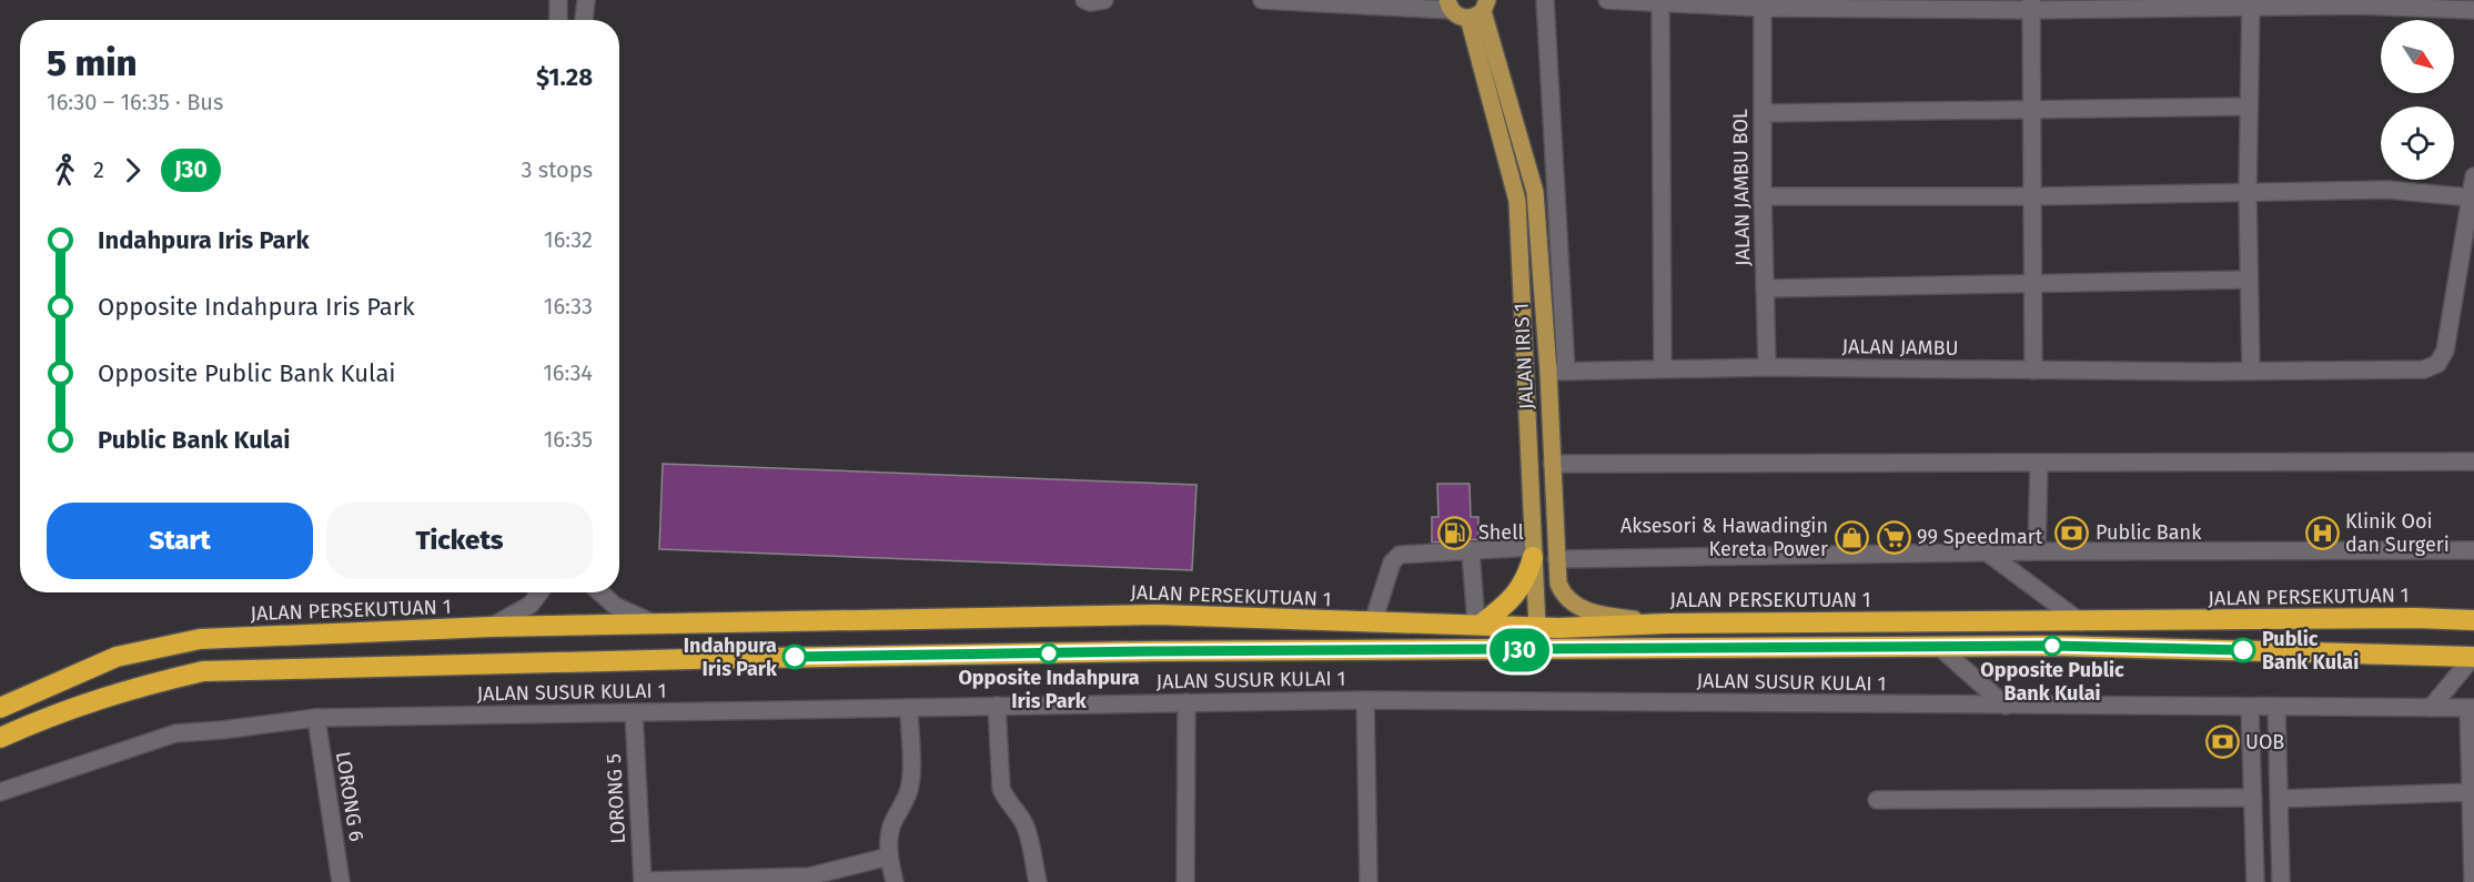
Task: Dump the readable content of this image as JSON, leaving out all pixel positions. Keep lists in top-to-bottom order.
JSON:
{
  "streets": {
    "highway": ["JALAN PERSEKUTUAN 1"],
    "main road": ["JALAN IRIS 1"],
    "street": [
      "JALAN JAMBU BOL",
      "JALAN JAMBU",
      "JALAN SUSUR KULAI 1",
      "LORONG 6",
      "LORONG 5"
    ]
  },
  "crossings": [
    ["JALAN JAMBU BOL", "JALAN JAMBU"],
    ["JALAN JAMBU", "JALAN IRIS 1"],
    ["JALAN IRIS 1", "JALAN PERSEKUTUAN 1"],
    ["JALAN SUSUR KULAI 1", "LORONG 6"],
    ["JALAN SUSUR KULAI 1", "LORONG 5"]
  ],
  "places": {
    "fuel station": ["Shell"],
    "bank": ["Public Bank", "UOB"],
    "hospital": ["Klinik Ooi dan Surgeri"],
    "shop": ["Aksesori & Hawadingin Kereta Power"],
    "supermarket": ["99 Speedmart"],
    "other": [
      "Opposite Public Bank Kulai",
      "Public Bank Kulai",
      "Opposite Indahpura Iris Park",
      "Indahpura Iris Park"
    ]
  },
  "lines": ["bus line J30"],
  "north": "bottom right",
  "page": {
    "on_map": "J30",
    "heading": ["5 min", "16:30 – 16:35 · Bus", "$1.28"],
    "legs": ["2", "J30", "3 stops"],
    "list": [
      {
        "name": "Indahpura Iris Park",
        "value": "16:32"
      },
      {
        "name": "Opposite Indahpura Iris Park",
        "value": "16:33"
      },
      {
        "name": "Opposite Public Bank Kulai",
        "value": "16:34"
      },
      {
        "name": "Public Bank Kulai",
        "value": "16:35"
      }
    ],
    "buttons": ["Start", "Tickets"]
  }
}
